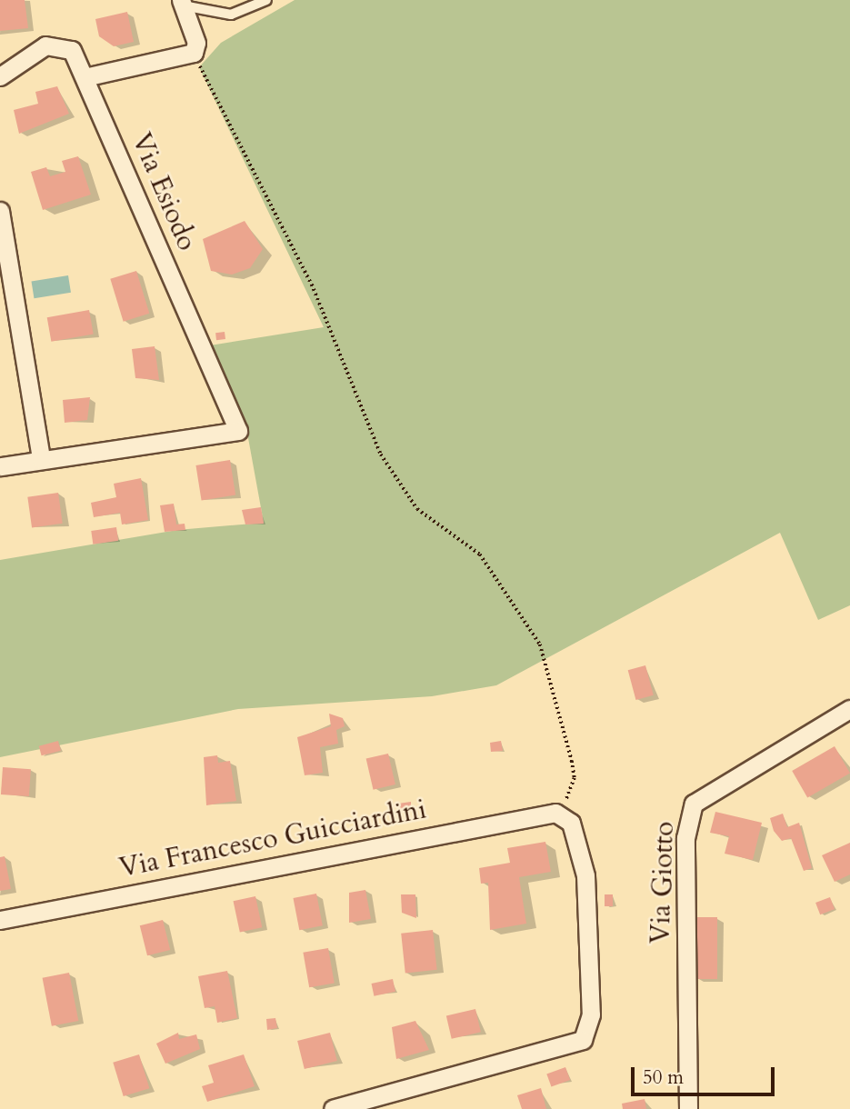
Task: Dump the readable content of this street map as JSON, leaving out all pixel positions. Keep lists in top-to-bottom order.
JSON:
{
  "streets": {
    "street": ["Via Esiodo", "Via Francesco Guicciardini", "Via Giotto"]
  },
  "scale_bar": "50 m"
}
